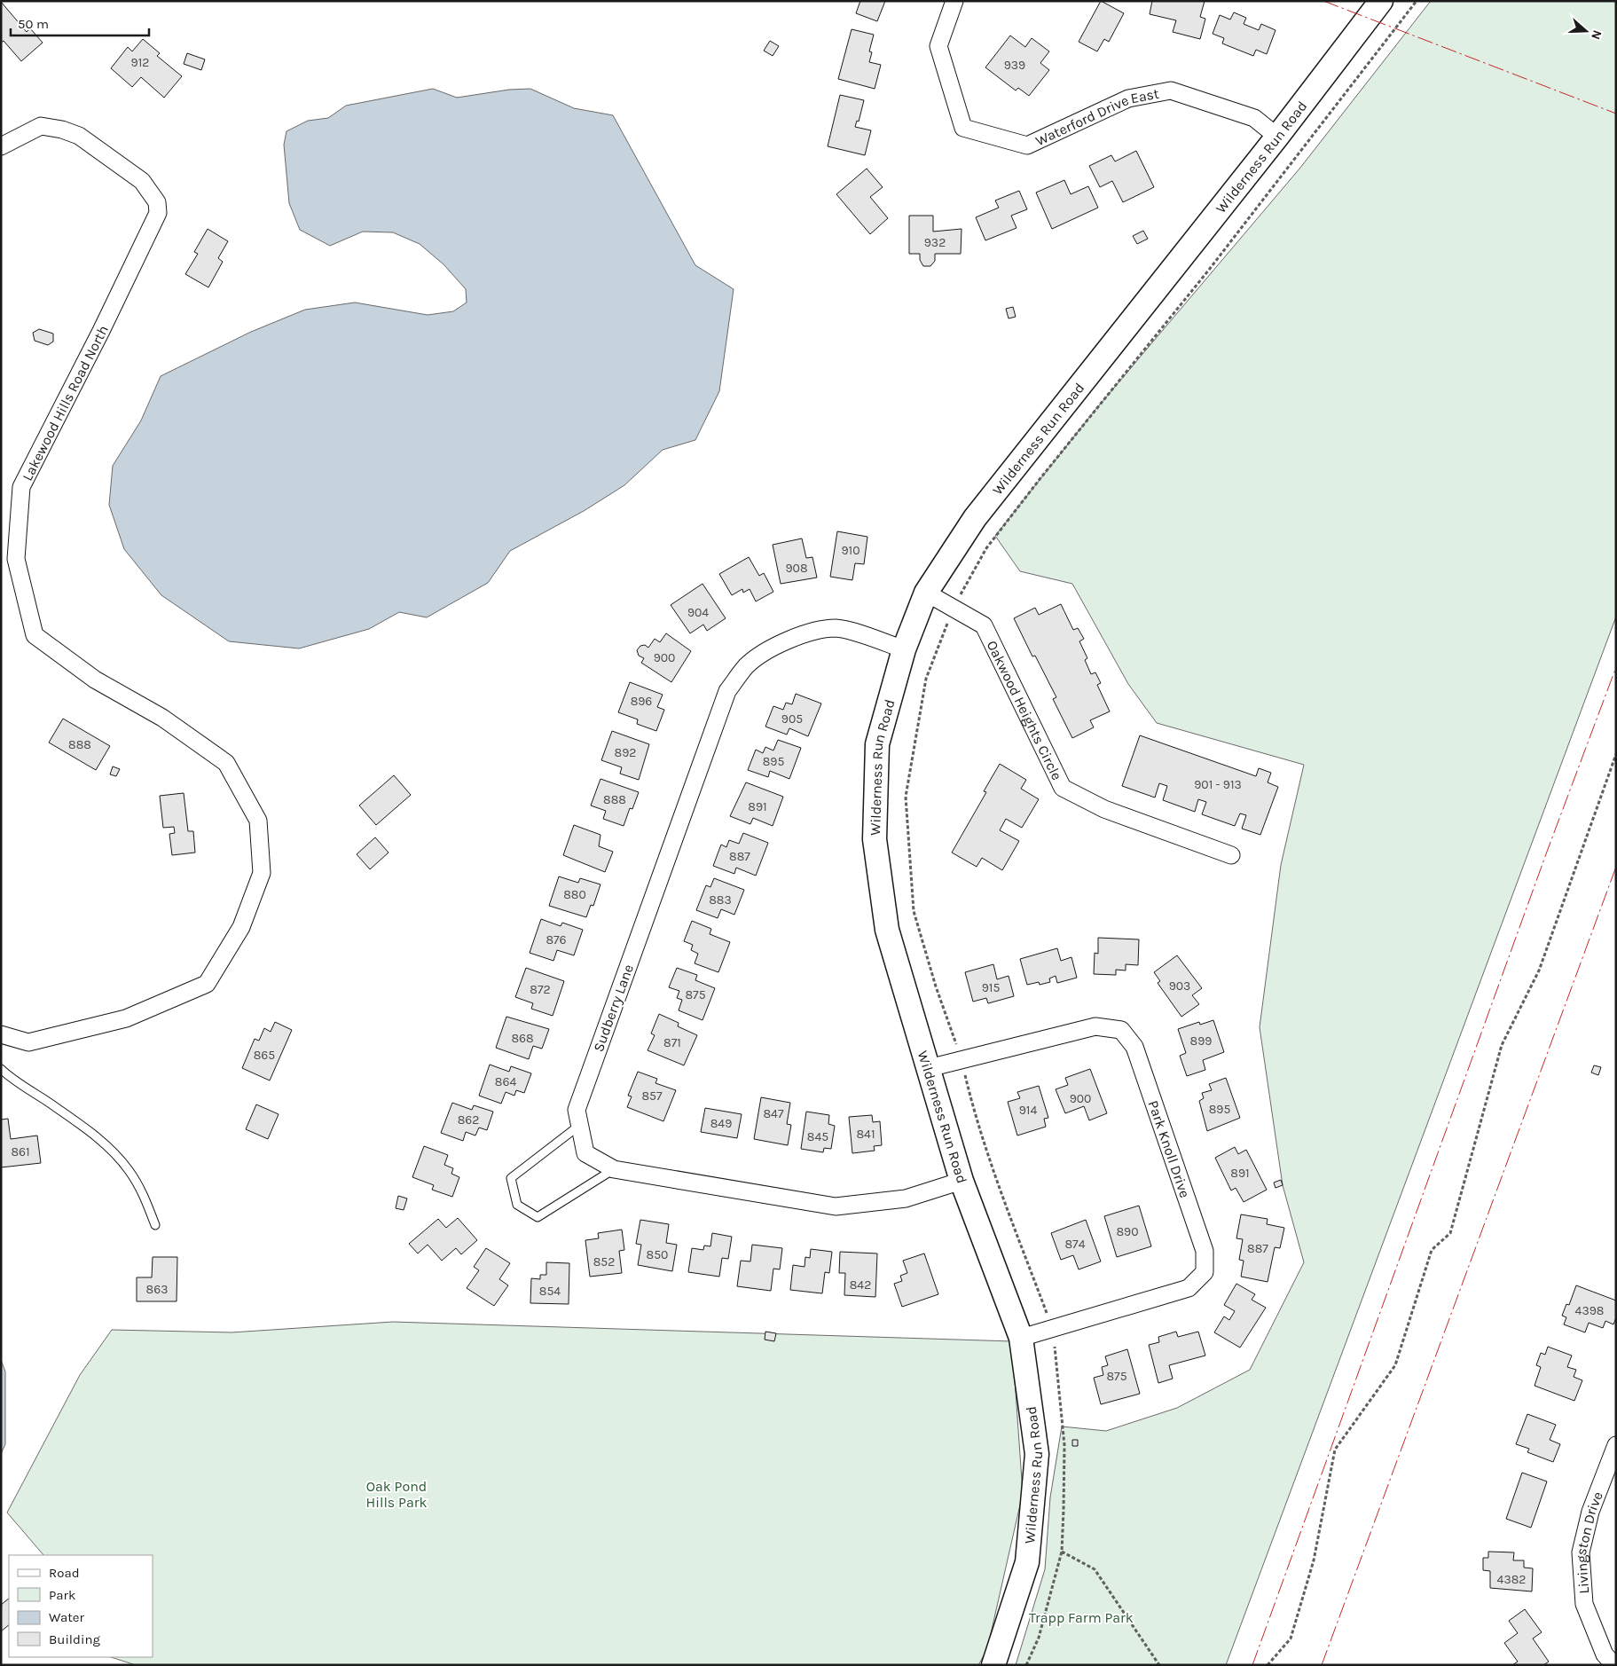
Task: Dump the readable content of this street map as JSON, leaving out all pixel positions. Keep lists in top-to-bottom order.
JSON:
{
  "streets": {
    "street": [
      "Waterford Drive East",
      "Wilderness Run Road",
      "Lakewood Hills Road North",
      "Oakwood Heights Circle",
      "Sudberry Lane",
      "Park Knoll Drive",
      "Livingston Drive"
    ]
  },
  "crossings": [
    ["Waterford Drive East", "Wilderness Run Road"],
    ["Wilderness Run Road", "Oakwood Heights Circle"],
    ["Wilderness Run Road", "Sudberry Lane"],
    ["Wilderness Run Road", "Park Knoll Drive"]
  ],
  "parks": ["Oak Pond Hills Park", "Trapp Farm Park"],
  "house_numbers": [
    "912",
    "939",
    "932",
    "910",
    "908",
    "904",
    "900",
    "896",
    "905",
    "888",
    "892",
    "895",
    "901 - 913",
    "888",
    "891",
    "887",
    "880",
    "883",
    "876",
    "903",
    "915",
    "872",
    "875",
    "868",
    "899",
    "871",
    "865",
    "864",
    "857",
    "900",
    "895",
    "914",
    "847",
    "862",
    "849",
    "841",
    "845",
    "861",
    "891",
    "890",
    "874",
    "887",
    "850",
    "852",
    "842",
    "863",
    "854",
    "4398",
    "875",
    "4382"
  ],
  "legend": [
    "Road",
    "Park",
    "Water",
    "Building"
  ],
  "scale_bar": "50 m",
  "north": "right"
}
